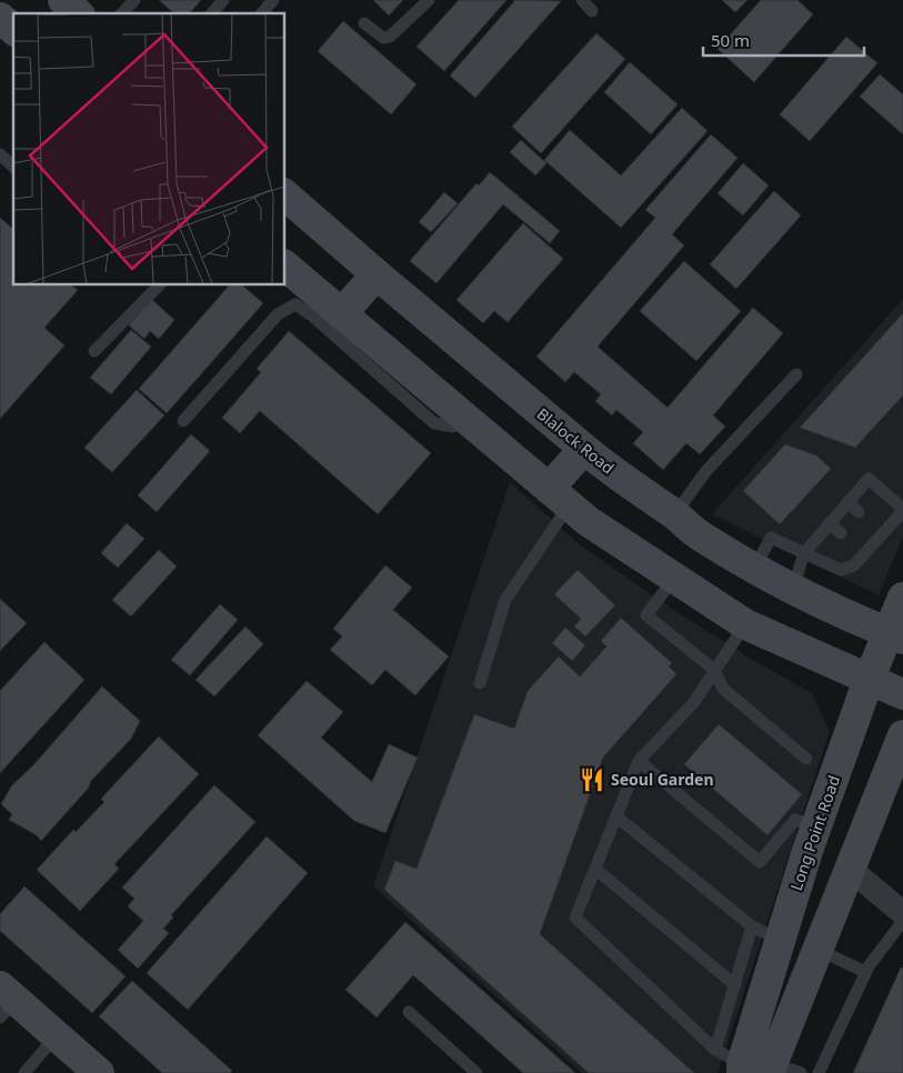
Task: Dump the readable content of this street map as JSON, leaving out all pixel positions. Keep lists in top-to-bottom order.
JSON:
{
  "streets": {
    "main road": ["Blalock Road", "Long Point Road"]
  },
  "crossings": [
    ["Blalock Road", "Long Point Road"]
  ],
  "places": {
    "restaurant": ["Seoul Garden"]
  },
  "scale_bar": "50 m"
}
